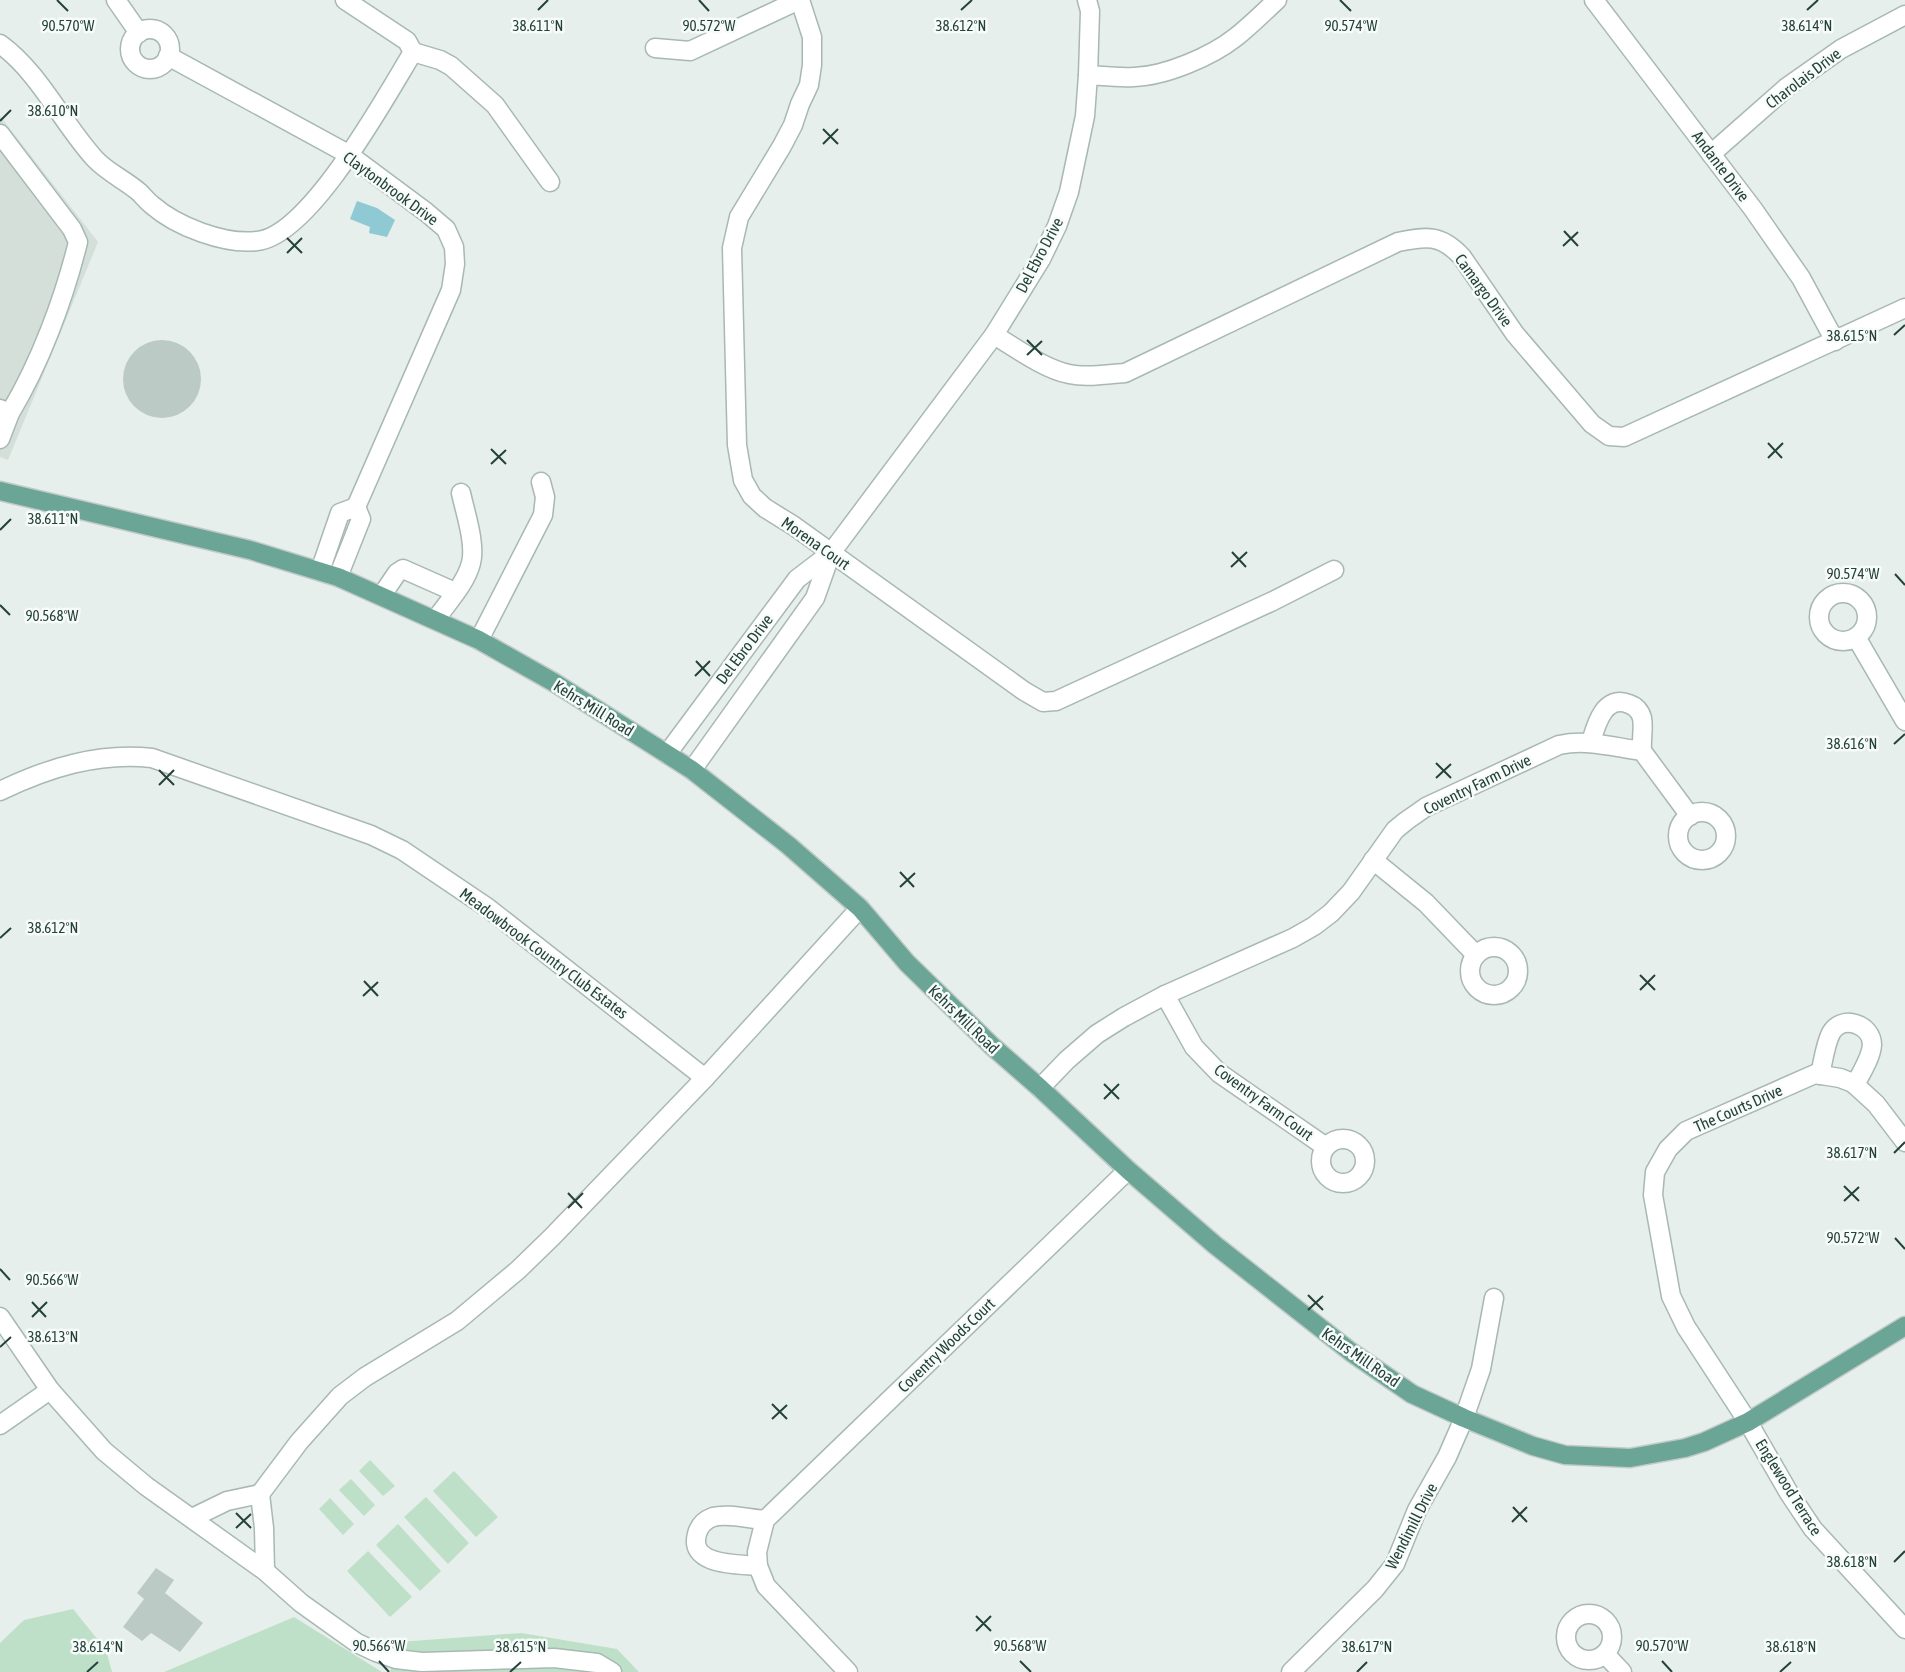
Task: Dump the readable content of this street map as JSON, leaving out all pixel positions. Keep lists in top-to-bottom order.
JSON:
{
  "streets": {
    "main road": ["Kehrs Mill Road"],
    "street": [
      "Charolais Drive",
      "Andante Drive",
      "Claytonbrook Drive",
      "Del Ebro Drive",
      "Camargo Drive",
      "Morena Court",
      "Coventry Farm Drive",
      "Meadowbrook Country Club Estates",
      "Coventry Farm Court",
      "The Courts Drive",
      "Coventry Woods Court",
      "Englewood Terrace",
      "Wendimill Drive"
    ]
  },
  "crossings": [
    ["Charolais Drive", "Andante Drive"],
    ["Andante Drive", "Camargo Drive"],
    ["Claytonbrook Drive", "Kehrs Mill Road"],
    ["Del Ebro Drive", "Camargo Drive"],
    ["Del Ebro Drive", "Morena Court"],
    ["Del Ebro Drive", "Kehrs Mill Road"],
    ["Kehrs Mill Road", "Coventry Farm Drive"],
    ["Kehrs Mill Road", "The Courts Drive"],
    ["Kehrs Mill Road", "Coventry Woods Court"],
    ["Kehrs Mill Road", "Englewood Terrace"],
    ["Kehrs Mill Road", "Wendimill Drive"],
    ["Coventry Farm Drive", "Coventry Farm Court"],
    ["The Courts Drive", "Englewood Terrace"]
  ],
  "coordinates": [
    "38.611°N",
    "38.612°N",
    "38.614°N",
    "90.570°W",
    "90.572°W",
    "90.574°W",
    "38.610°N",
    "38.615°N",
    "90.568°W",
    "38.616°N",
    "38.617°N",
    "90.566°W",
    "38.613°N",
    "38.618°N"
  ]
}
